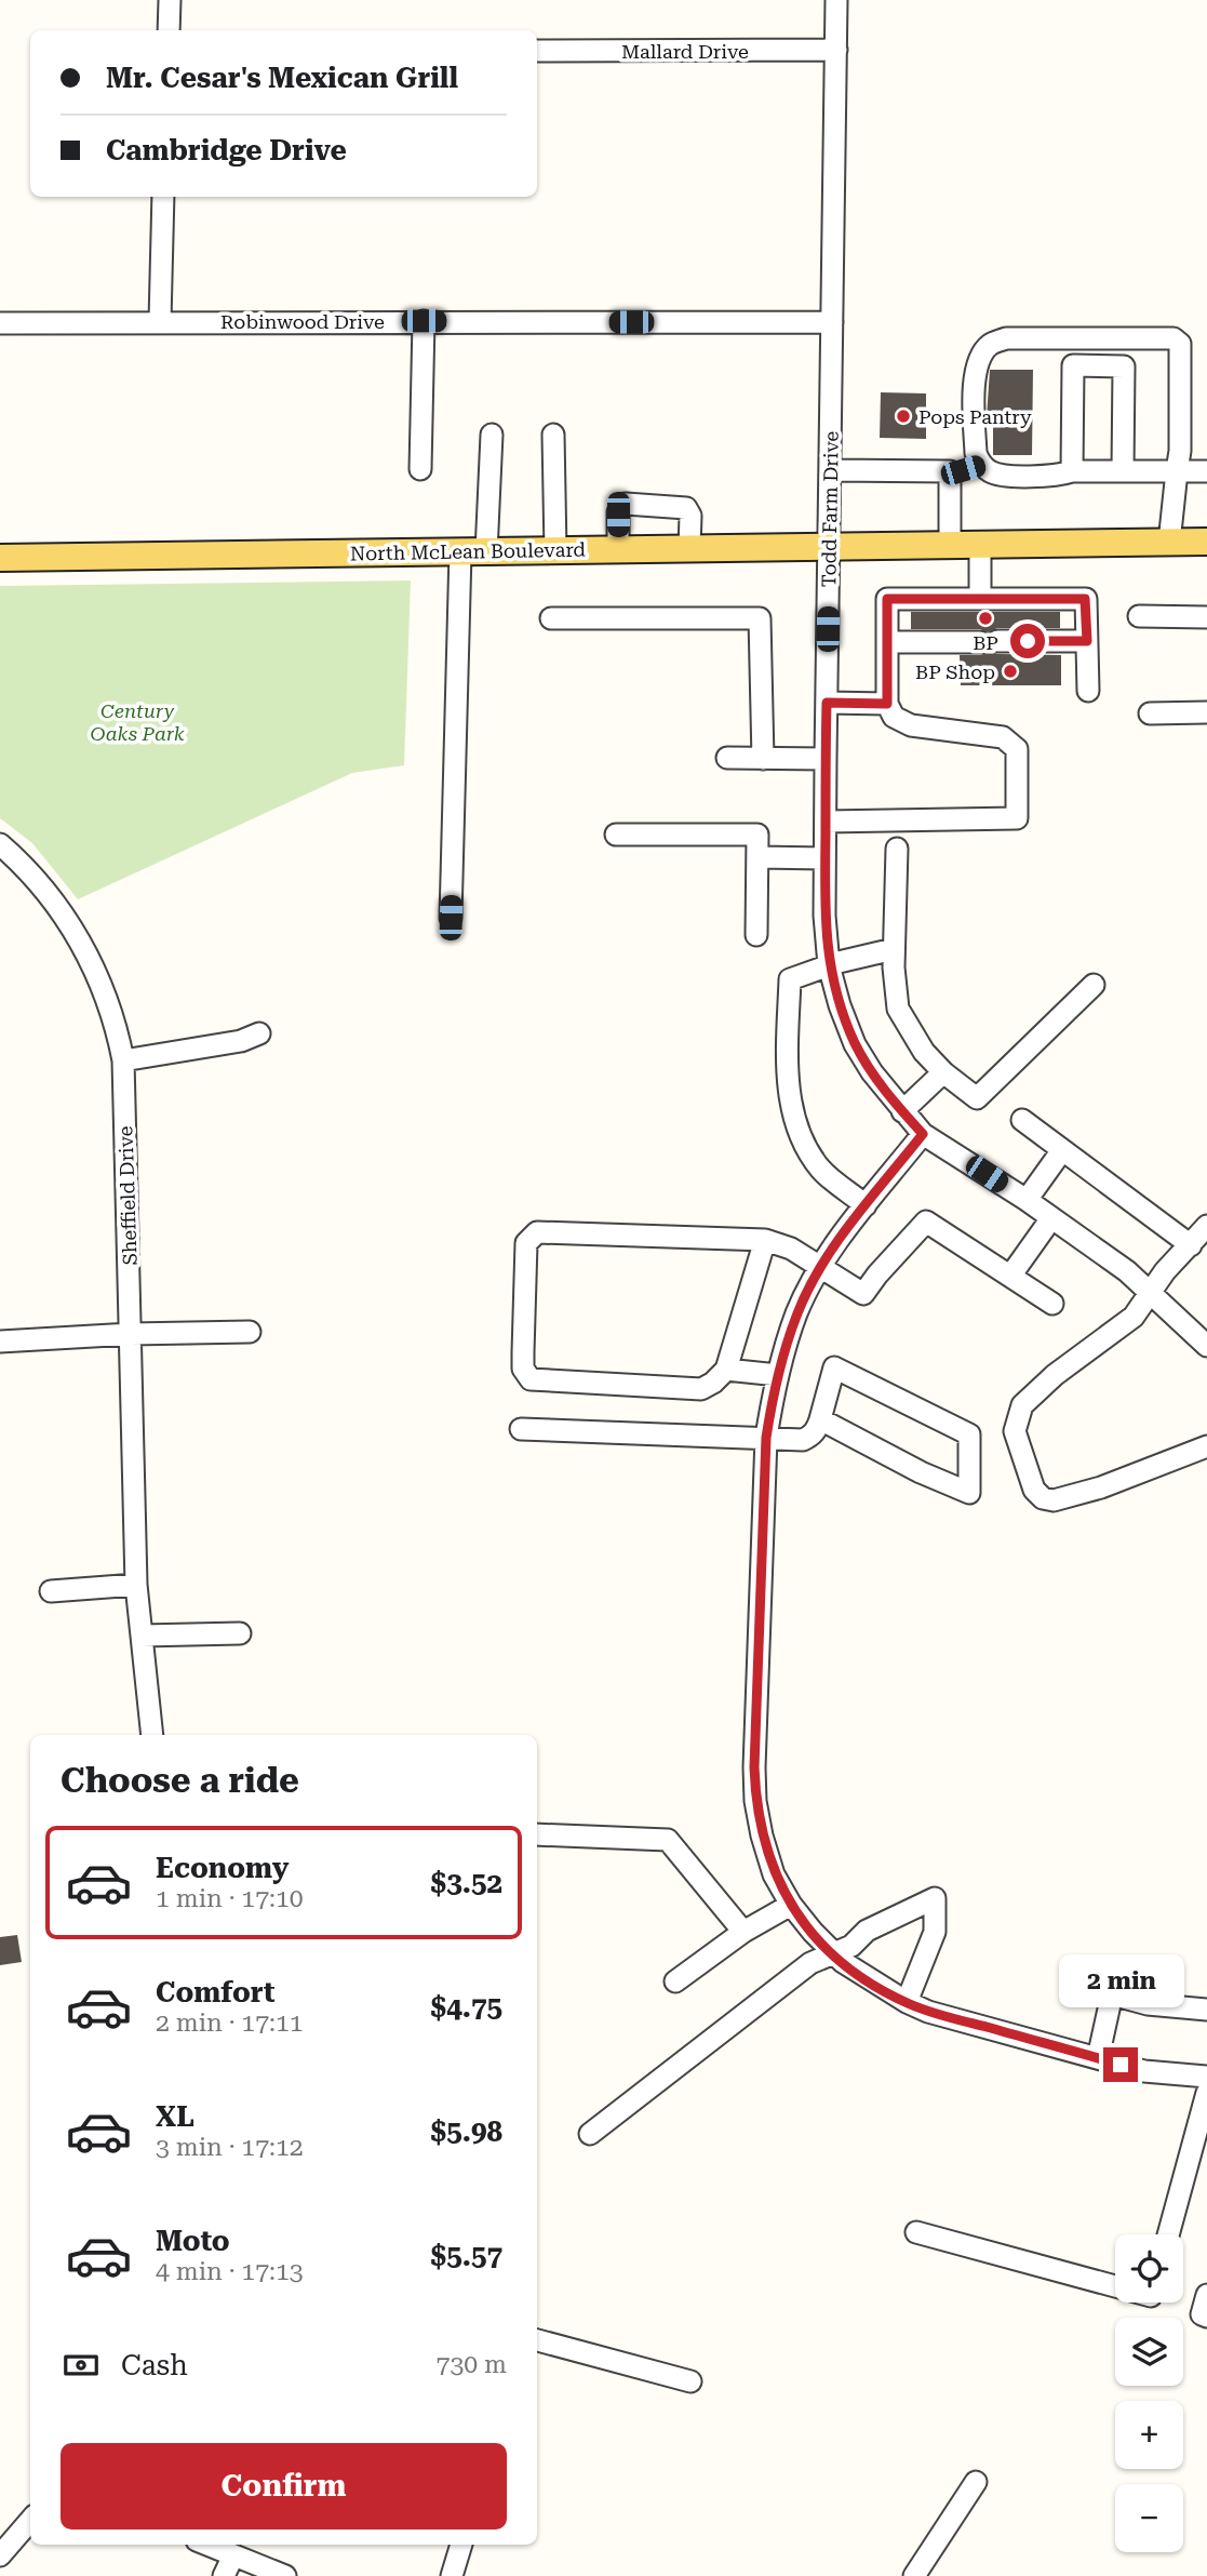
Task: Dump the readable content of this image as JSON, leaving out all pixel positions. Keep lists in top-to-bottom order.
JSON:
{
  "streets": {
    "main road": ["North McLean Boulevard"],
    "street": [
      "Mallard Drive",
      "Robinwood Drive",
      "Todd Farm Drive",
      "Sheffield Drive"
    ]
  },
  "crossings": [
    ["Mallard Drive", "Todd Farm Drive"],
    ["Robinwood Drive", "Todd Farm Drive"],
    ["Todd Farm Drive", "North McLean Boulevard"]
  ],
  "parks": ["Century Oaks Park"],
  "places": ["Pops Pantry", "BP", "BP Shop"],
  "page": {
    "banner": ["Mr. Cesar's Mexican Grill", "Cambridge Drive"],
    "heading": "Choose a ride",
    "list": [
      {
        "name": "Economy",
        "note": "1 min · 17:10",
        "value": "$3.52"
      },
      {
        "name": "Comfort",
        "note": "2 min · 17:11",
        "value": "$4.75"
      },
      {
        "name": "XL",
        "note": "3 min · 17:12",
        "value": "$5.98"
      },
      {
        "name": "Moto",
        "note": "4 min · 17:13",
        "value": "$5.57"
      }
    ],
    "bubble": "2 min",
    "map_buttons": ["+", "−"],
    "pay": ["Cash", "730 m"],
    "buttons": "Confirm"
  }
}
